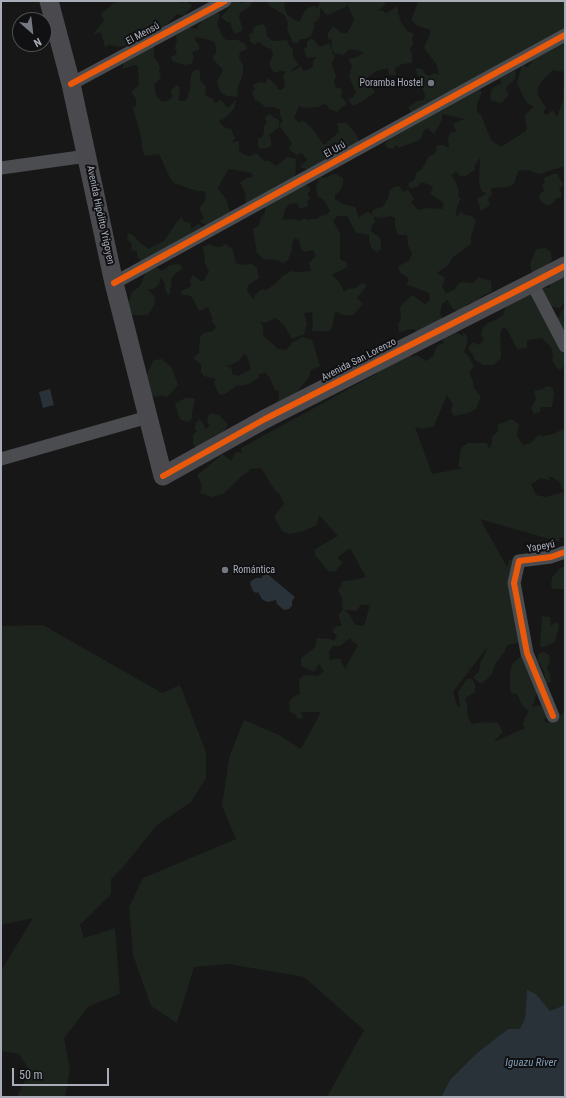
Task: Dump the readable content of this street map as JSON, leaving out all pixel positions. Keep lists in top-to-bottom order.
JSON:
{
  "streets": {
    "main road": ["Avenida Hipólito Yrigoyen", "Avenida San Lorenzo"],
    "street": ["El Mensú", "El Urú", "Yapeyú"]
  },
  "crossings": [
    ["El Mensú", "Avenida Hipólito Yrigoyen"],
    ["El Urú", "Avenida Hipólito Yrigoyen"],
    ["Avenida Hipólito Yrigoyen", "Avenida San Lorenzo"]
  ],
  "water": ["Iguazu River"],
  "places": ["Poramba Hostel", "Romántica"],
  "scale_bar": "50 m",
  "north": "bottom right"
}
